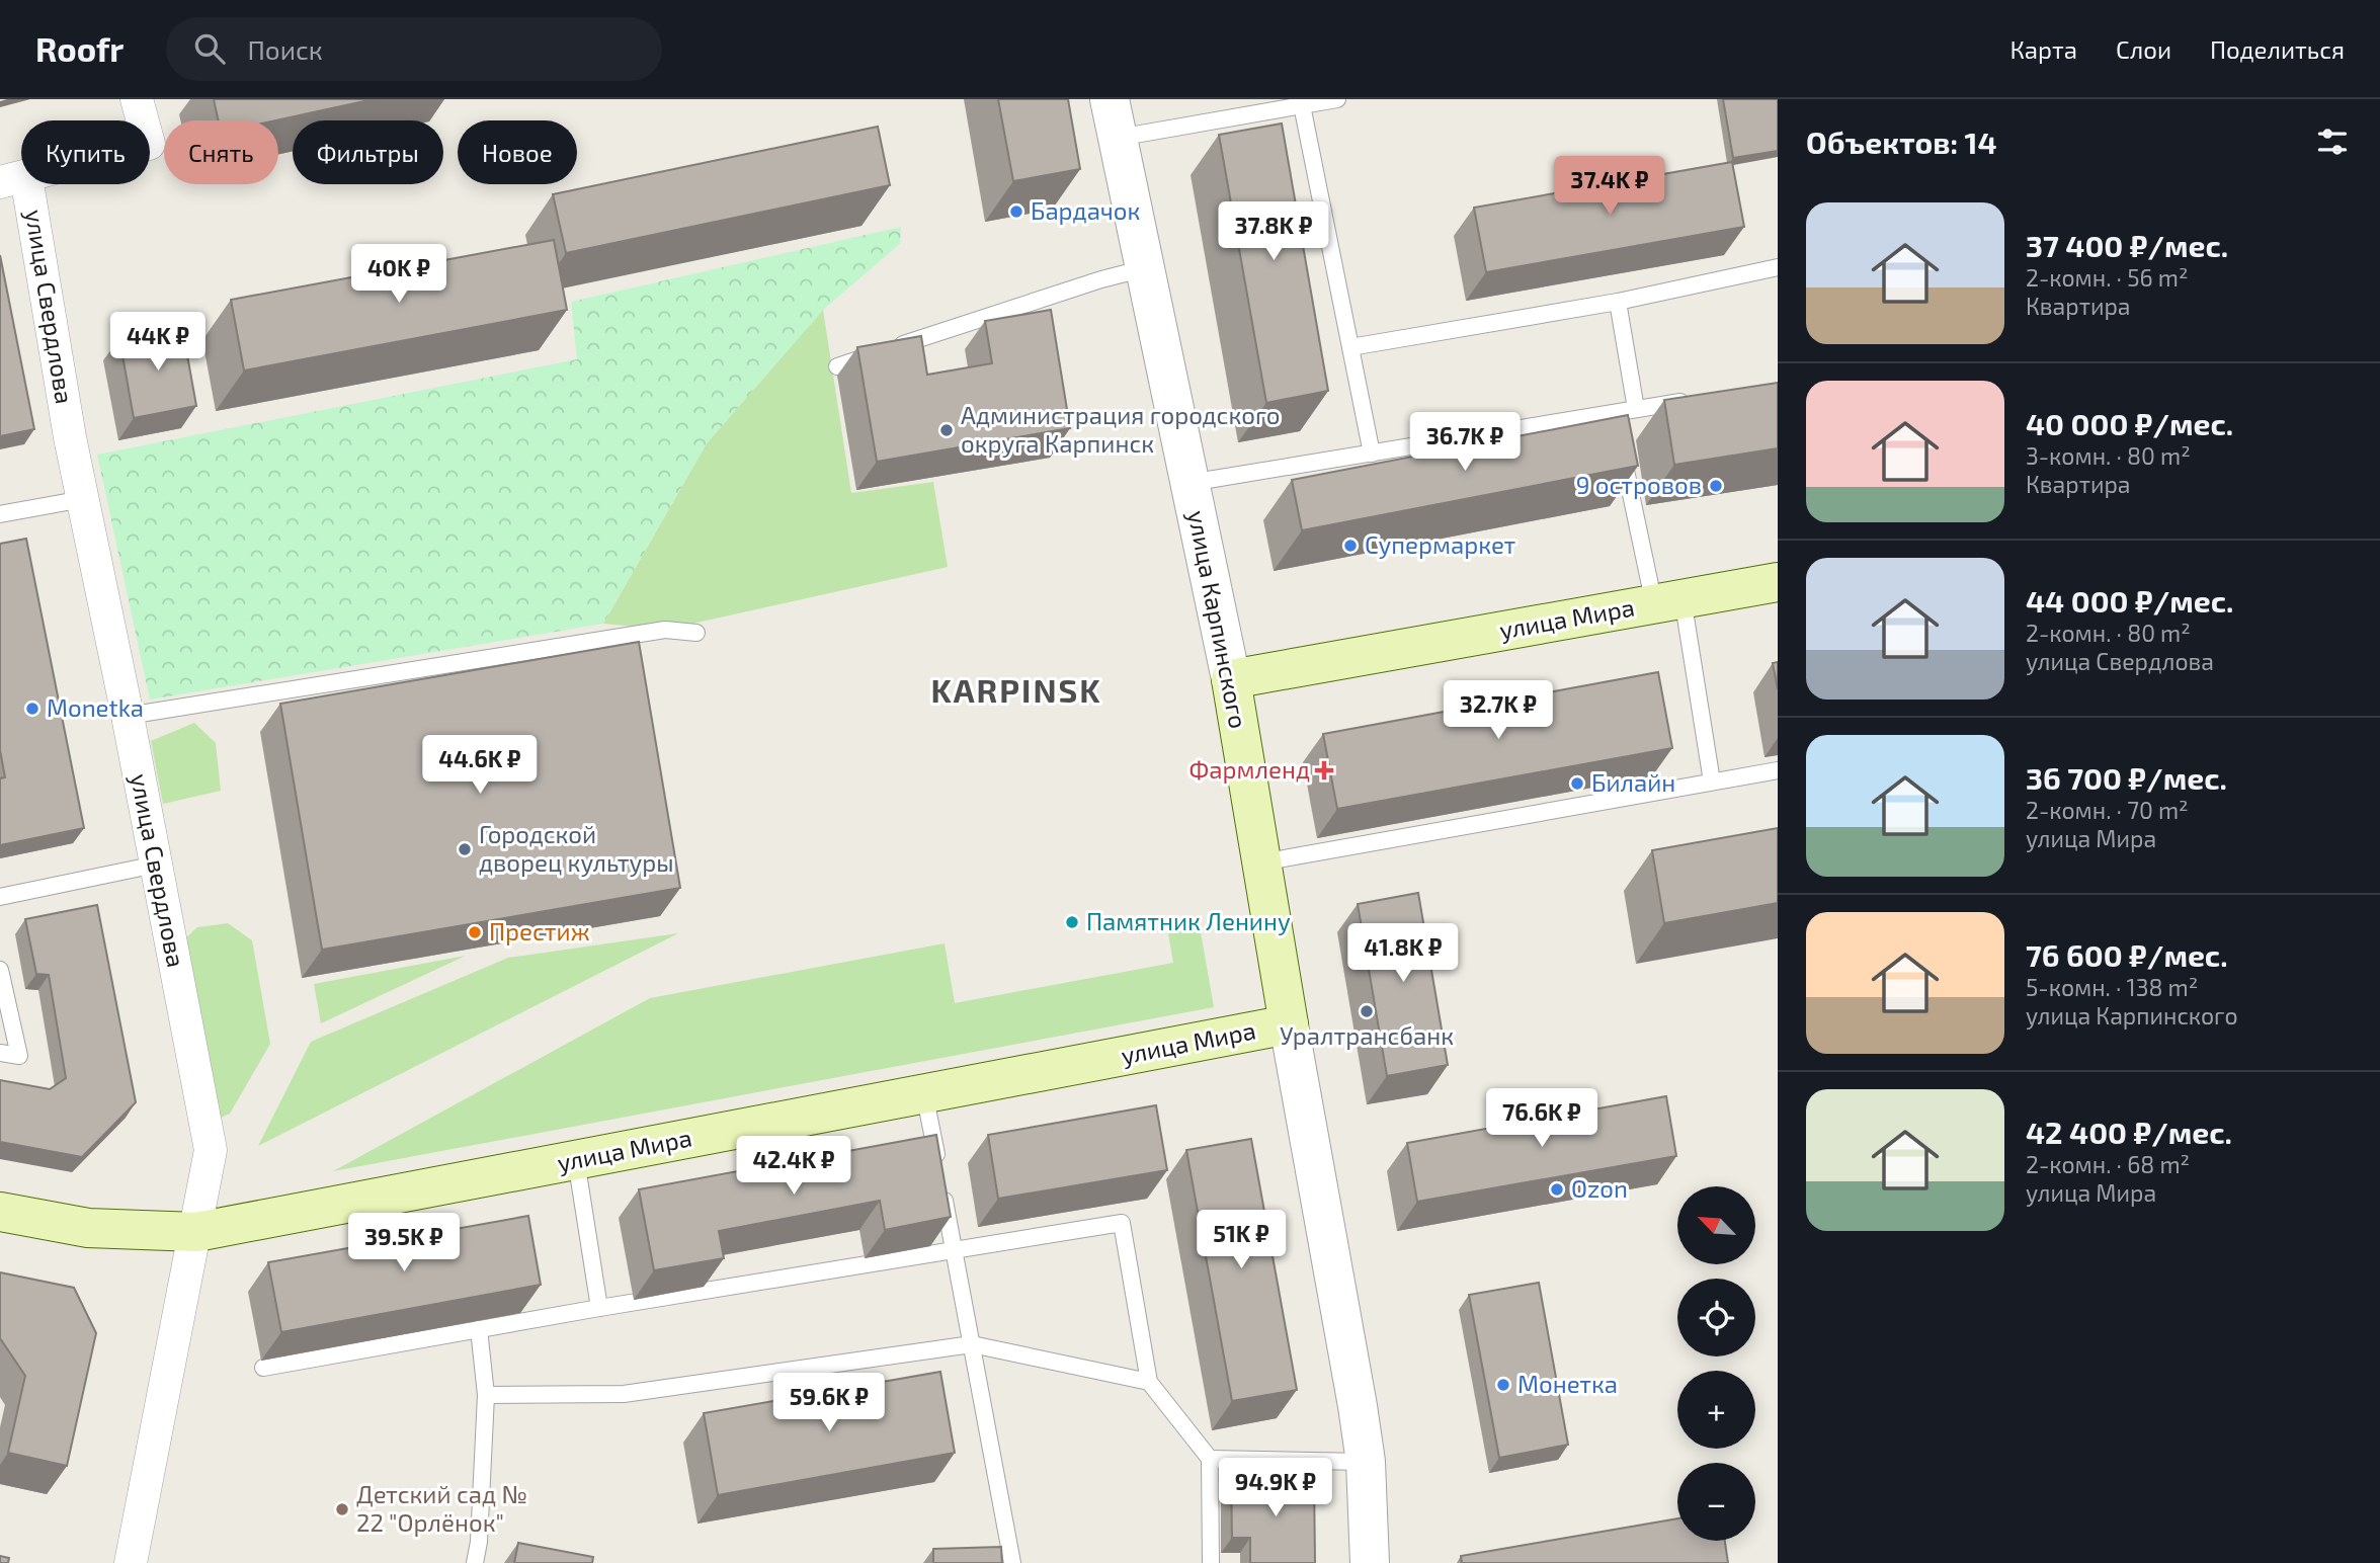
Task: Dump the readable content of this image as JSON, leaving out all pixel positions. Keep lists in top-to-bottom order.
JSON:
{
  "streets": {
    "main road": ["улица Карпинского", "улица Мира"],
    "street": ["улица Свердлова"]
  },
  "crossings": [
    ["улица Свердлова", "улица Мира"],
    ["улица Карпинского", "улица Мира"]
  ],
  "districts": ["KARPINSK"],
  "places": {
    "other": [
      "Бардачок",
      "Администрация городского округа Карпинск",
      "9 островов",
      "Супермаркет",
      "Monetka",
      "Билайн",
      "Городской дворец культуры",
      "Памятник Ленину",
      "Престиж",
      "Уралтрансбанк",
      "Ozon",
      "Монетка",
      "Детский сад № 22 \"Орлёнок\""
    ],
    "health": ["Фармленд"]
  },
  "north": "top left",
  "page": {
    "header": "Roofr",
    "search": "Поиск",
    "nav": ["Карта", "Слои", "Поделиться"],
    "heading": "Объектов: 14",
    "chip": [
      "Купить",
      "Снять",
      "Фильтры",
      "Новое"
    ],
    "price": [
      "37.4K ₽",
      "37.8K ₽",
      "40K ₽",
      "44K ₽",
      "36.7K ₽",
      "32.7K ₽",
      "44.6K ₽",
      "41.8K ₽",
      "76.6K ₽",
      "42.4K ₽",
      "51K ₽",
      "39.5K ₽",
      "59.6K ₽",
      "94.9K ₽"
    ],
    "list": [
      {
        "name": "37 400 ₽/мес.",
        "note": "2-комн. · 56 m² · Квартира"
      },
      {
        "name": "40 000 ₽/мес.",
        "note": "3-комн. · 80 m² · Квартира"
      },
      {
        "name": "44 000 ₽/мес.",
        "note": "2-комн. · 80 m² · улица Свердлова"
      },
      {
        "name": "36 700 ₽/мес.",
        "note": "2-комн. · 70 m² · улица Мира"
      },
      {
        "name": "76 600 ₽/мес.",
        "note": "5-комн. · 138 m² · улица Карпинского"
      },
      {
        "name": "42 400 ₽/мес.",
        "note": "2-комн. · 68 m² · улица Мира"
      }
    ],
    "map_buttons": ["+", "−"]
  }
}
